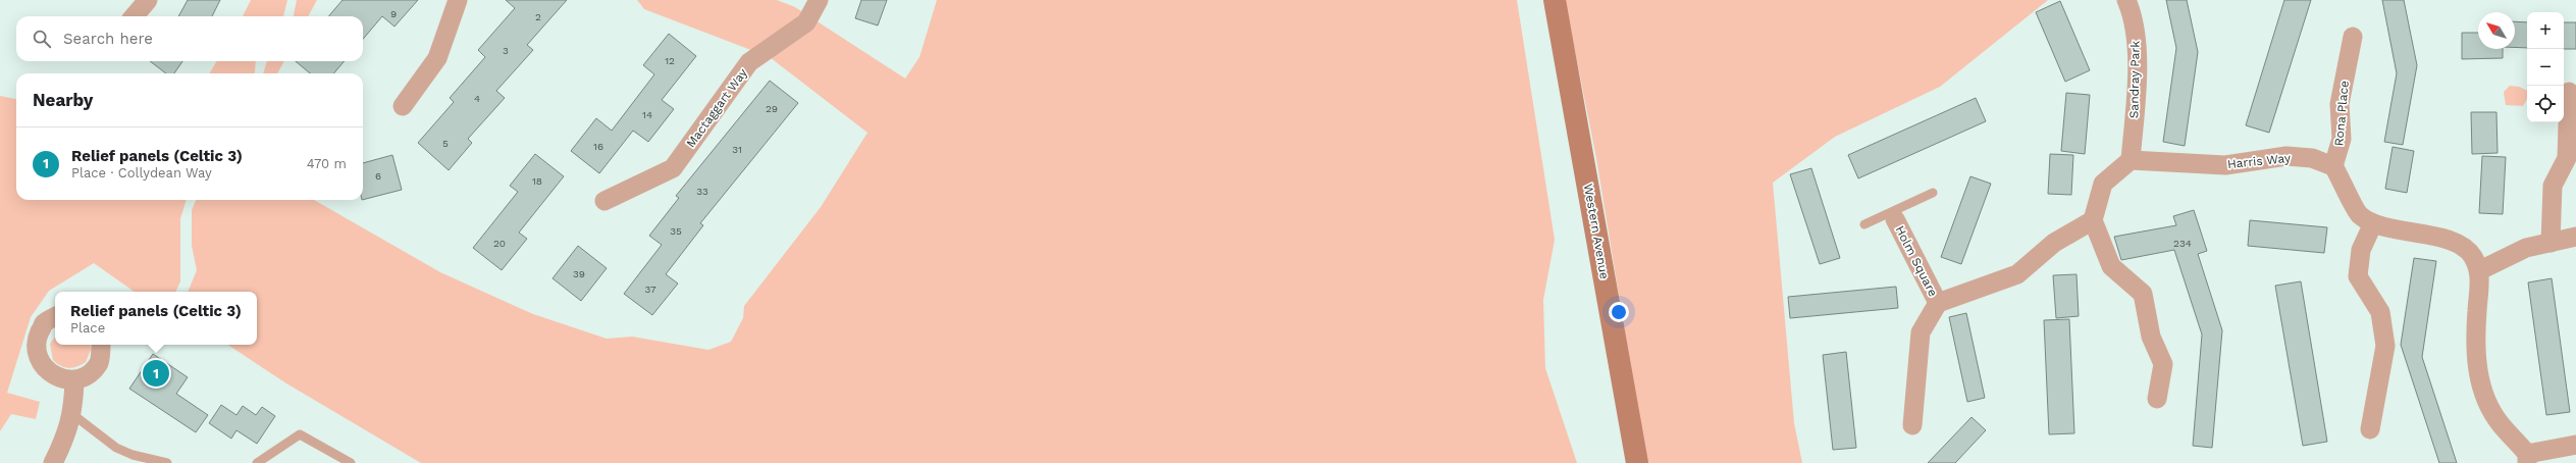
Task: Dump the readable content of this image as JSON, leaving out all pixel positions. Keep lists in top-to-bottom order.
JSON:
{
  "streets": {
    "main road": ["Western Avenue"],
    "street": [
      "Sandray Park",
      "Mactaggart Way",
      "Rona Place",
      "Harris Way",
      "Holm Square"
    ]
  },
  "crossings": [
    ["Sandray Park", "Harris Way"],
    ["Rona Place", "Harris Way"]
  ],
  "house_numbers": [
    "9",
    "2",
    "3",
    "12",
    "4",
    "29",
    "14",
    "5",
    "16",
    "31",
    "6",
    "18",
    "33",
    "35",
    "20",
    "234",
    "39",
    "37"
  ],
  "north": "top left",
  "page": {
    "map_buttons": ["+", "−"],
    "search": "Search here",
    "heading": "Nearby",
    "list": [
      {
        "mark": "1",
        "name": "Relief panels (Celtic 3)",
        "note": "Place · Collydean Way",
        "value": "470 m"
      }
    ],
    "popup": ["Relief panels (Celtic 3)", "Place"],
    "pins": "1"
  }
}
